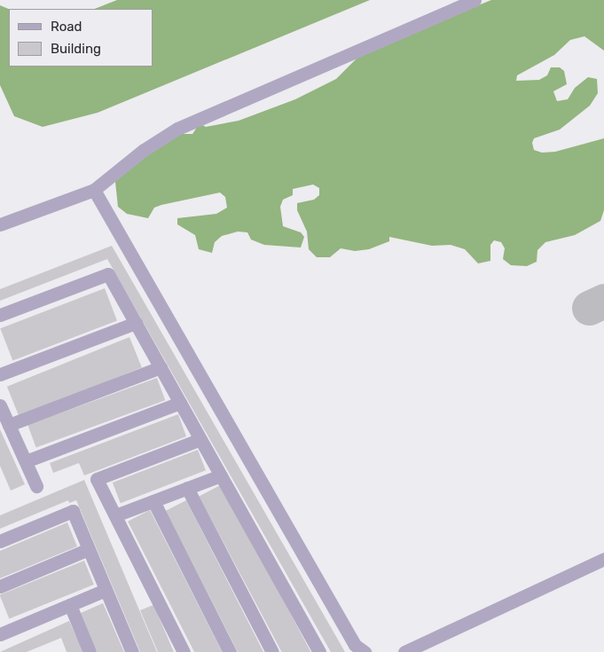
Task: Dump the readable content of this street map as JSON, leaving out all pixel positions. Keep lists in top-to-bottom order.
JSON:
{
  "legend": ["Road", "Building"]
}
